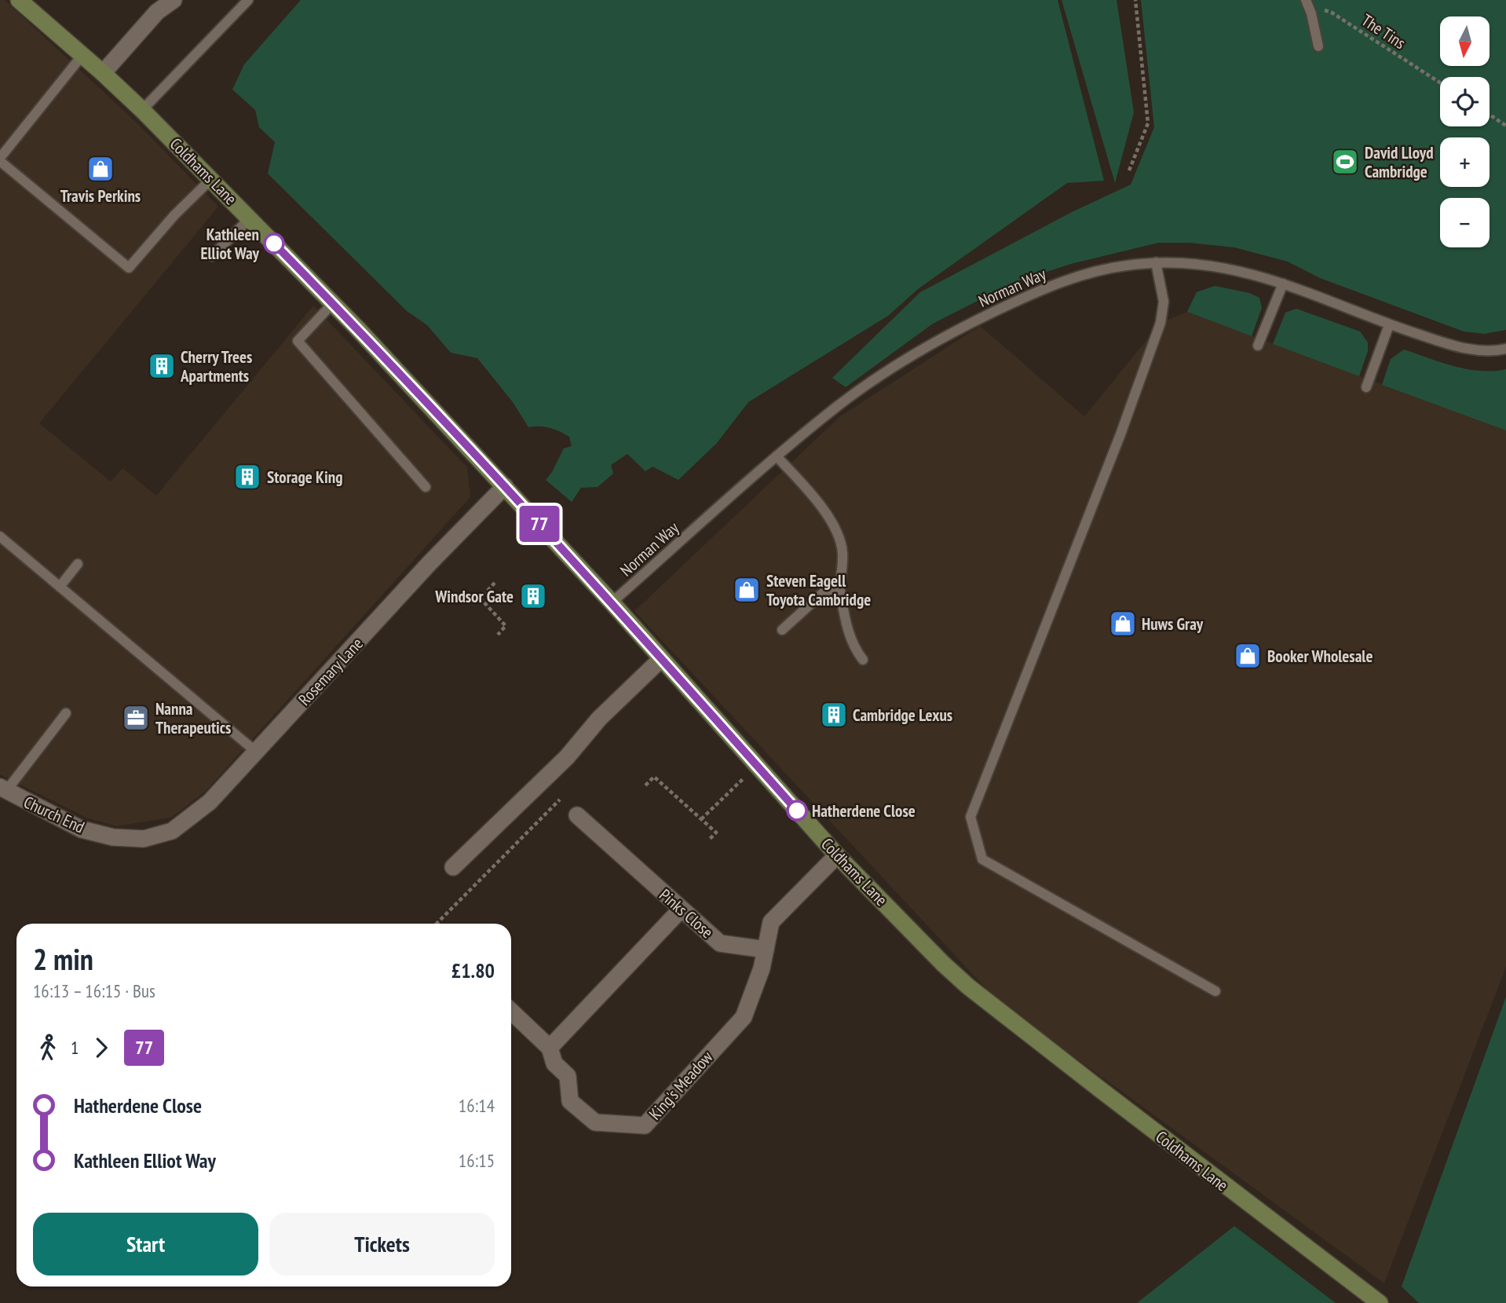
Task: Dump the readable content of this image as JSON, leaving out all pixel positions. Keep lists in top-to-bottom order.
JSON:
{
  "streets": {
    "street": [
      "Coldhams Lane",
      "Rosemary Lane",
      "Church End",
      "Pinks Close",
      "King's Meadow"
    ],
    "lane": ["Norman Way"],
    "path": ["The Tins"]
  },
  "crossings": [
    ["Coldhams Lane", "Norman Way"],
    ["Coldhams Lane", "Rosemary Lane"],
    ["Rosemary Lane", "Church End"],
    ["Pinks Close", "King's Meadow"]
  ],
  "places": {
    "sports": ["David Lloyd Cambridge"],
    "shop": [
      "Travis Perkins",
      "Steven Eagell Toyota Cambridge",
      "Huws Gray",
      "Booker Wholesale"
    ],
    "other": ["Kathleen Elliot Way", "Hatherdene Close"],
    "building": [
      "Cherry Trees Apartments",
      "Storage King",
      "Windsor Gate",
      "Cambridge Lexus"
    ],
    "office": ["Nanna Therapeutics"]
  },
  "lines": ["bus line 77"],
  "north": "bottom",
  "page": {
    "on_map": "77",
    "map_buttons": ["+", "−"],
    "heading": ["2 min", "16:13 – 16:15 · Bus", "£1.80"],
    "legs": ["1", "77"],
    "list": [
      {
        "name": "Hatherdene Close",
        "value": "16:14"
      },
      {
        "name": "Kathleen Elliot Way",
        "value": "16:15"
      }
    ],
    "buttons": ["Start", "Tickets"]
  }
}
